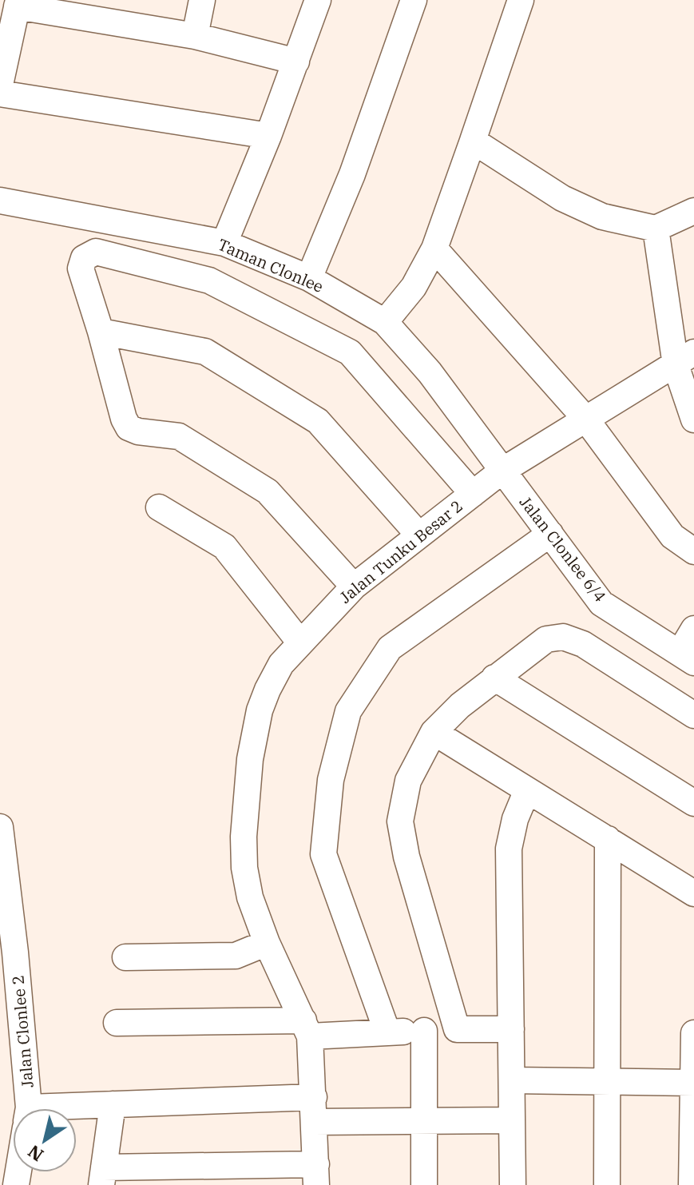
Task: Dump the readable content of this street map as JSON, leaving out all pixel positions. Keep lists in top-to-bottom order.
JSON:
{
  "streets": {
    "street": [
      "Taman Clonlee",
      "Jalan Clonlee 6/4",
      "Jalan Tunku Besar 2",
      "Jalan Clonlee 2"
    ]
  },
  "crossings": [
    ["Taman Clonlee", "Jalan Clonlee 6/4"],
    ["Taman Clonlee", "Jalan Tunku Besar 2"],
    ["Jalan Clonlee 6/4", "Jalan Tunku Besar 2"]
  ],
  "north": "bottom left"
}
